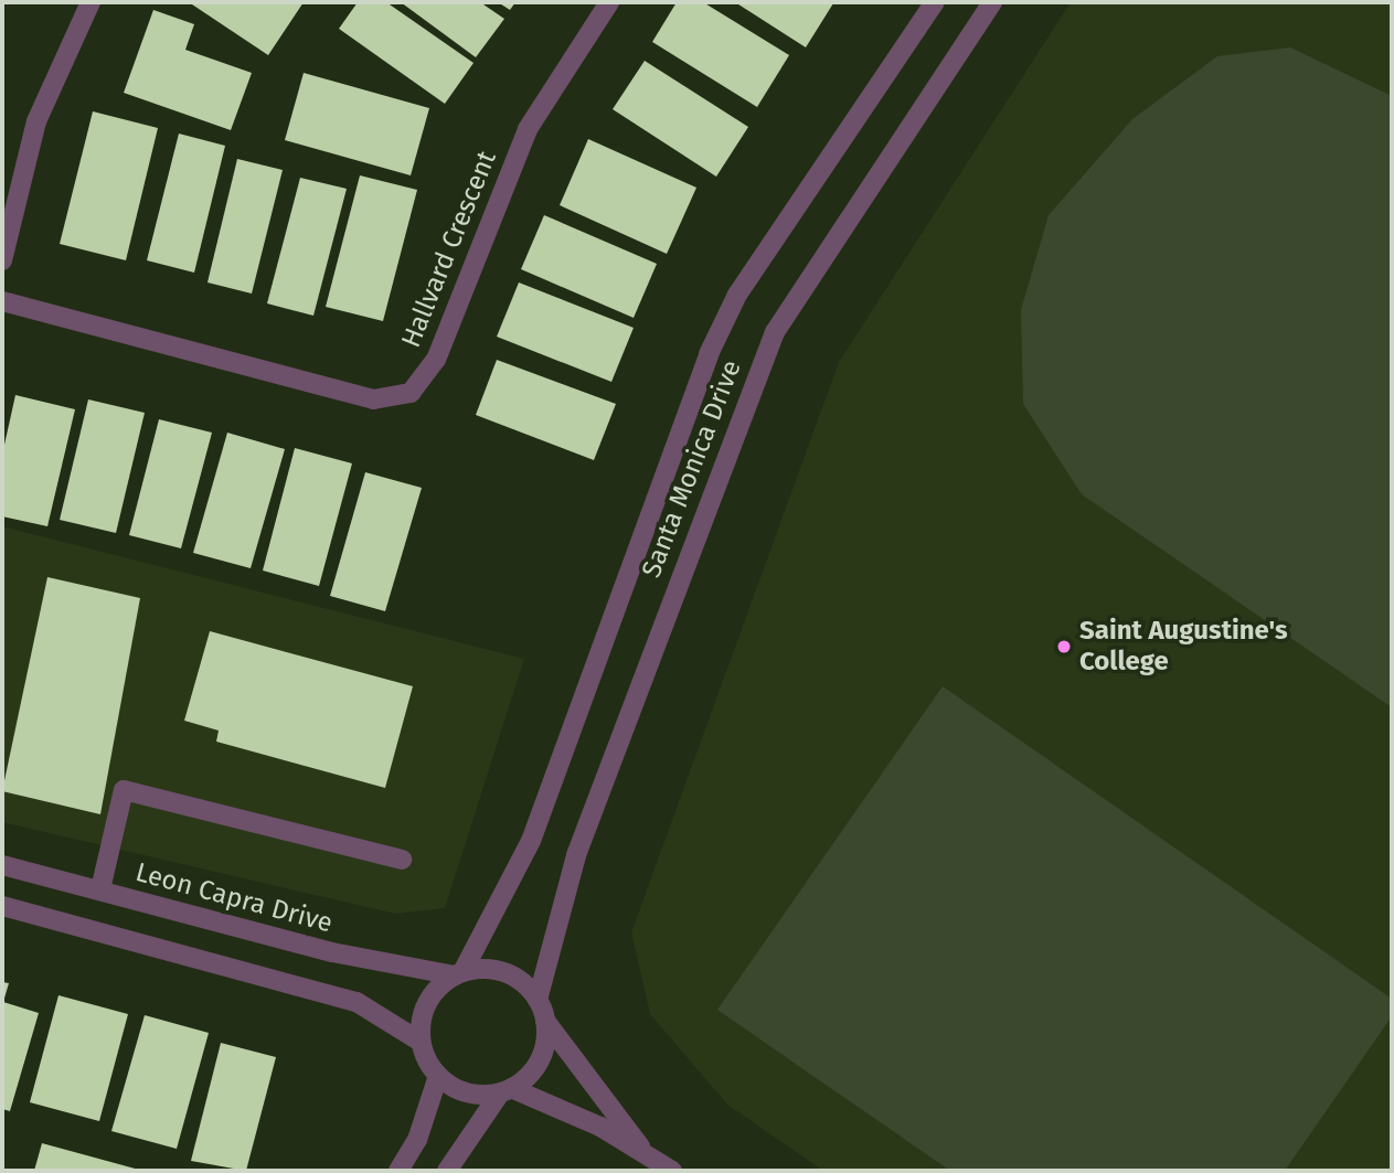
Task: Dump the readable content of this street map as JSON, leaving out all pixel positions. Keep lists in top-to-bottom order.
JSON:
{
  "streets": {
    "street": ["Hallvard Crescent", "Santa Monica Drive", "Leon Capra Drive"]
  },
  "crossings": [
    ["Santa Monica Drive", "Leon Capra Drive"]
  ],
  "places": ["Saint Augustine's College"]
}
